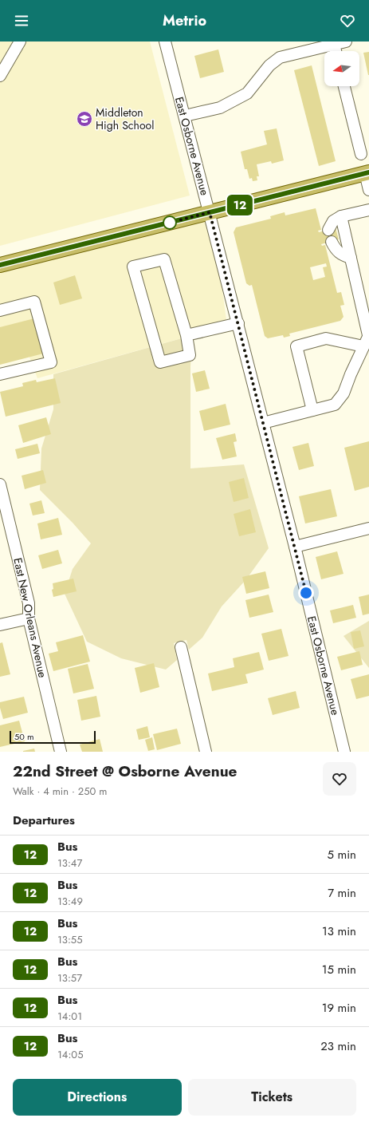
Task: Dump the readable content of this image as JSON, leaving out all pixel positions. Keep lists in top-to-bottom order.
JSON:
{
  "streets": {
    "street": ["East Osborne Avenue", "East New Orleans Avenue"]
  },
  "places": {
    "school or university": ["Middleton High School"]
  },
  "lines": ["bus line 12"],
  "scale_bar": "50 m",
  "north": "left",
  "page": {
    "header": "Metrio",
    "on_map": "12",
    "scale": "50 m",
    "heading": [
      ["22nd Street @ Osborne Avenue", "Walk · 4 min · 250 m"],
      "Departures"
    ],
    "list": [
      {
        "mark": "12",
        "name": "Bus",
        "note": "13:47",
        "value": "5 min"
      },
      {
        "mark": "12",
        "name": "Bus",
        "note": "13:49",
        "value": "7 min"
      },
      {
        "mark": "12",
        "name": "Bus",
        "note": "13:55",
        "value": "13 min"
      },
      {
        "mark": "12",
        "name": "Bus",
        "note": "13:57",
        "value": "15 min"
      },
      {
        "mark": "12",
        "name": "Bus",
        "note": "14:01",
        "value": "19 min"
      },
      {
        "mark": "12",
        "name": "Bus",
        "note": "14:05",
        "value": "23 min"
      }
    ],
    "buttons": ["Directions", "Tickets"]
  }
}
